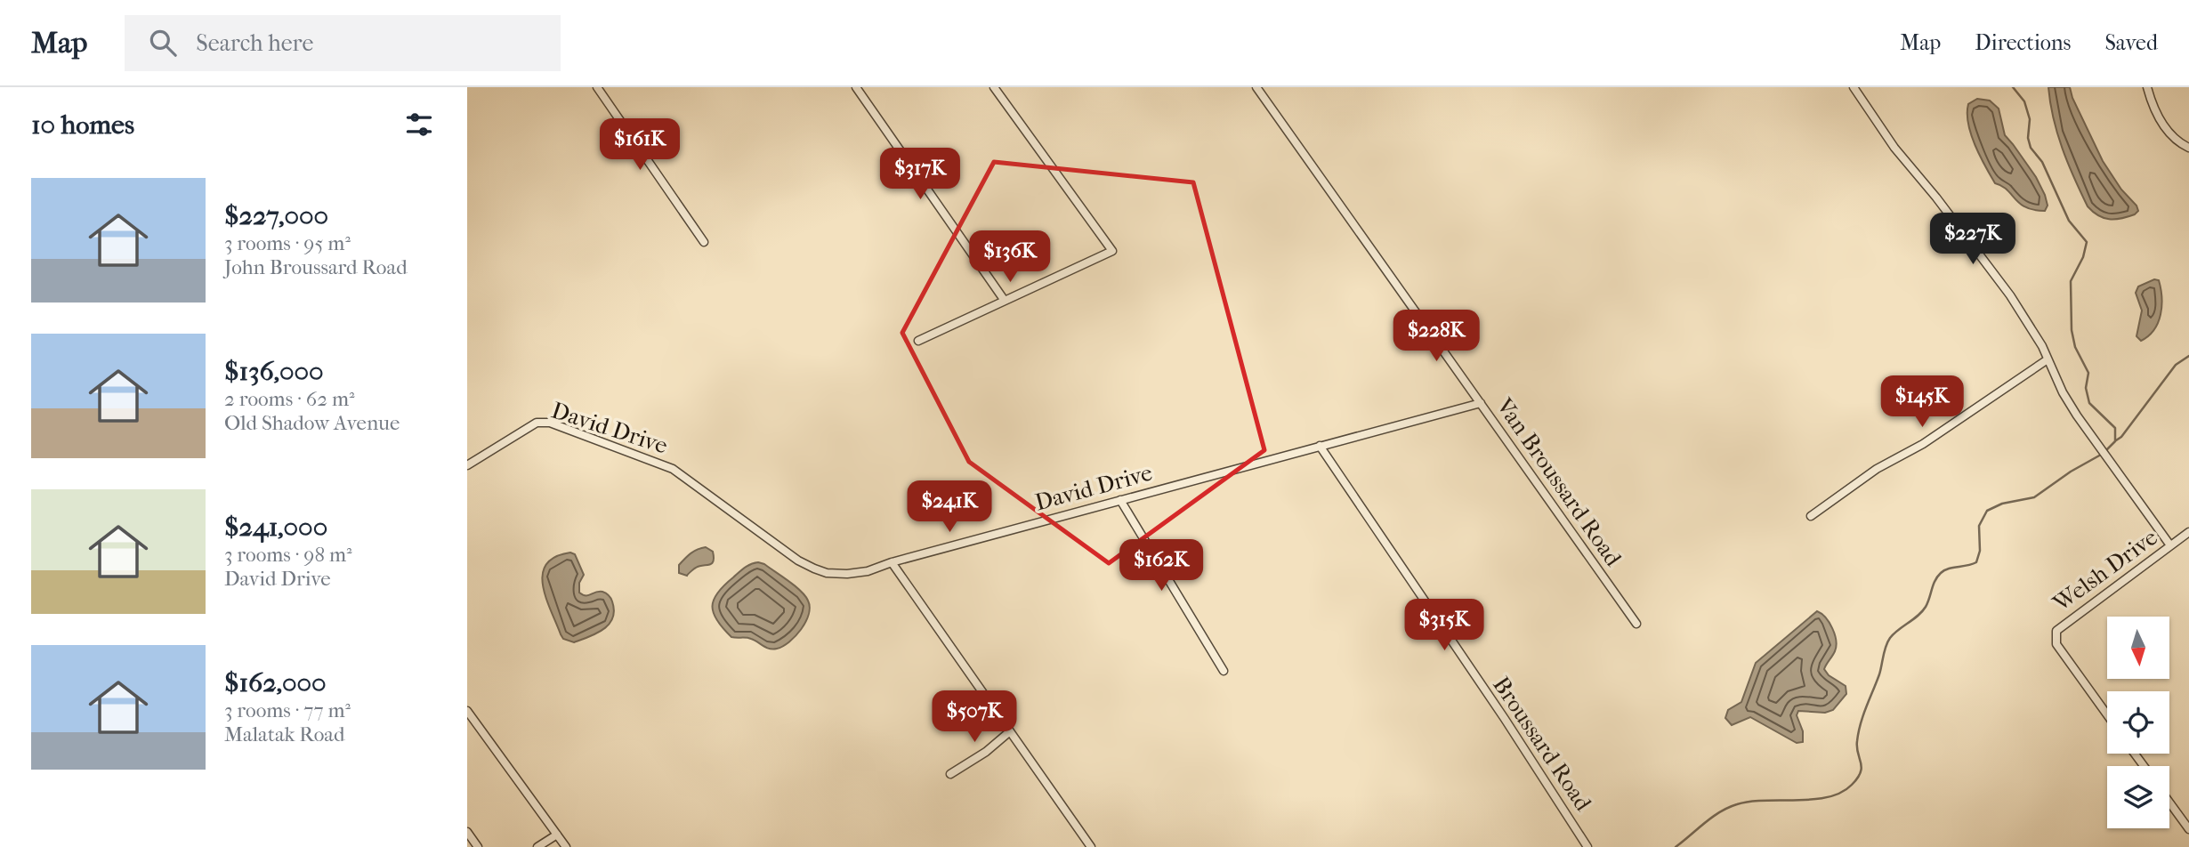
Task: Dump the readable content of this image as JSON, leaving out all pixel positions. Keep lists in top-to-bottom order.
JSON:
{
  "streets": {
    "street": [
      "David Drive",
      "Van Broussard Road",
      "Welsh Drive",
      "Broussard Road"
    ]
  },
  "crossings": [
    ["David Drive", "Van Broussard Road"],
    ["David Drive", "Broussard Road"]
  ],
  "north": "bottom",
  "page": {
    "header": "Map",
    "search": "Search here",
    "nav": ["Map", "Directions", "Saved"],
    "heading": "10 homes",
    "price": [
      "$161K",
      "$317K",
      "$227K",
      "$136K",
      "$228K",
      "$145K",
      "$241K",
      "$162K",
      "$315K",
      "$507K"
    ],
    "list": [
      {
        "name": "$227,000",
        "note": "3 rooms · 95 m² · John Broussard Road"
      },
      {
        "name": "$136,000",
        "note": "2 rooms · 62 m² · Old Shadow Avenue"
      },
      {
        "name": "$241,000",
        "note": "3 rooms · 98 m² · David Drive"
      },
      {
        "name": "$162,000",
        "note": "3 rooms · 77 m² · Malatak Road"
      }
    ]
  }
}
